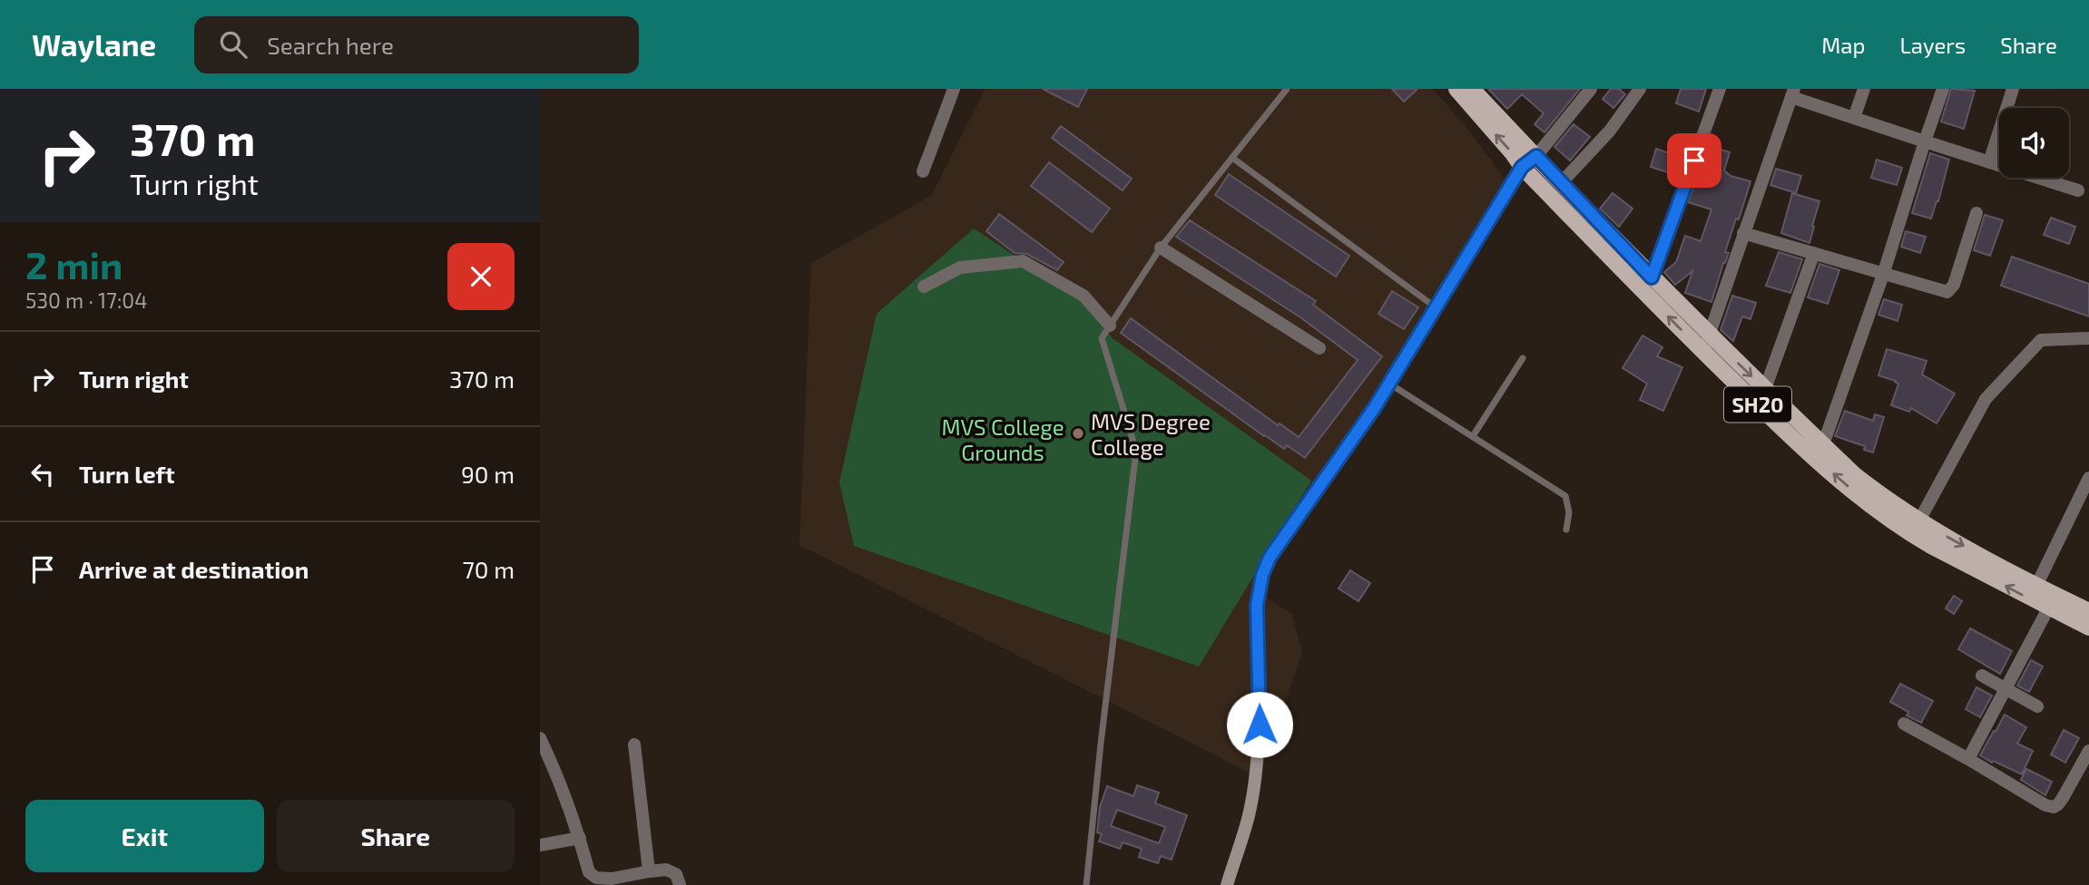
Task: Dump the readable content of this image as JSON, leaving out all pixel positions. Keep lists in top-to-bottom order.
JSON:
{
  "streets": {
    "main road": ["SH20"]
  },
  "parks": ["MVS College Grounds"],
  "places": ["MVS Degree College"],
  "page": {
    "header": "Waylane",
    "search": "Search here",
    "nav": ["Map", "Layers", "Share"],
    "turn": ["370 m", "Turn right"],
    "heading": ["2 min", "530 m · 17:04"],
    "list": [
      {
        "name": "Turn right",
        "value": "370 m"
      },
      {
        "name": "Turn left",
        "value": "90 m"
      },
      {
        "name": "Arrive at destination",
        "value": "70 m"
      }
    ],
    "buttons": ["Exit", "Share"]
  }
}
